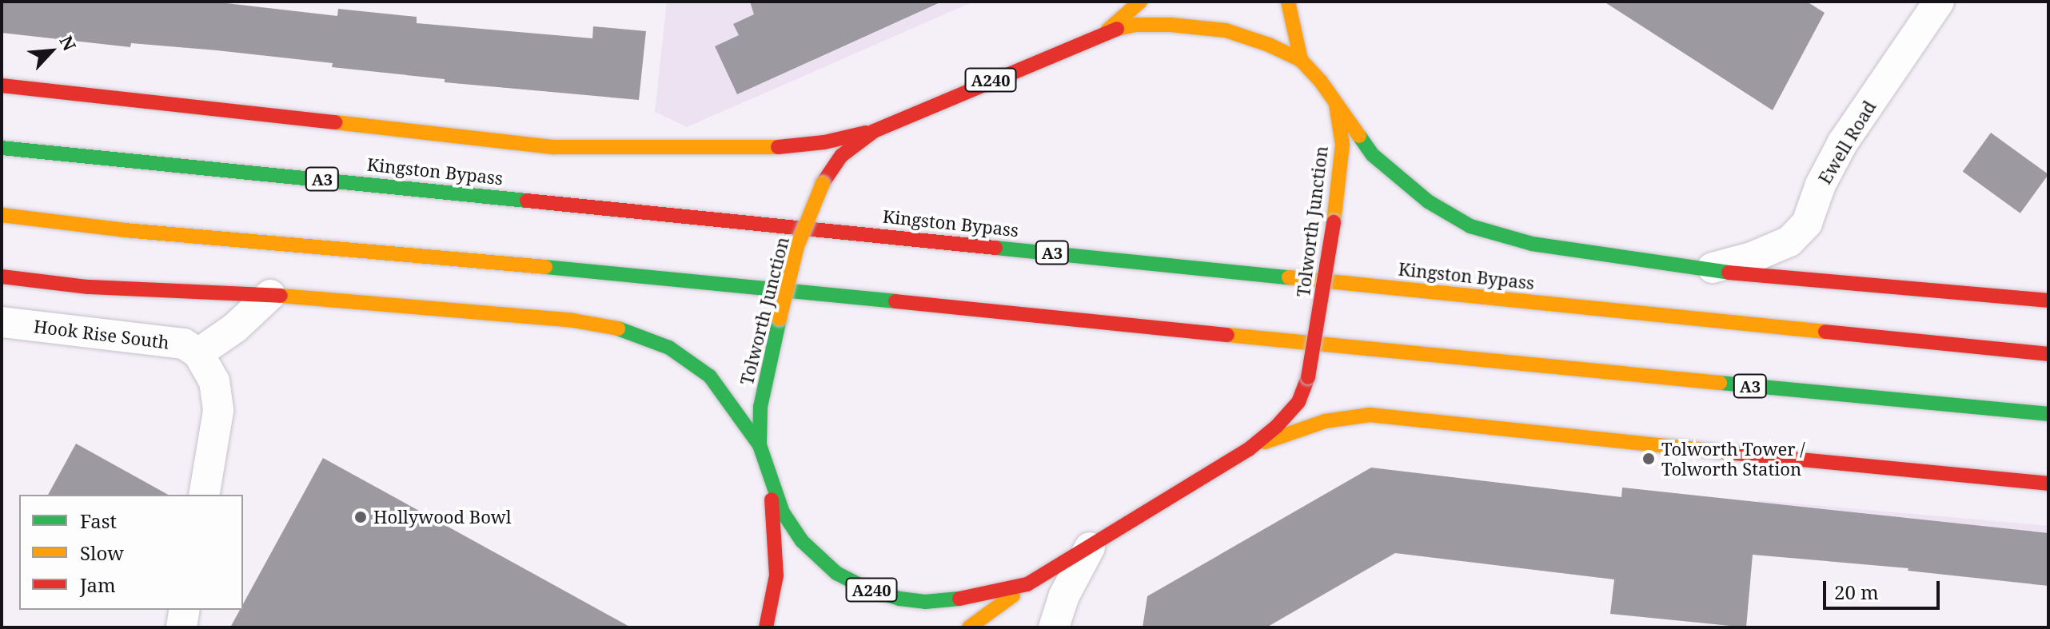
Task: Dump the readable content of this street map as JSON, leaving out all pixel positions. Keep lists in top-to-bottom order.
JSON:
{
  "streets": {
    "main road": [
      "A240",
      "Kingston Bypass",
      "A3",
      "Tolworth Junction"
    ],
    "street": ["Ewell Road", "Hook Rise South"]
  },
  "crossings": [
    ["A240", "Tolworth Junction"]
  ],
  "places": ["Tolworth Tower / Tolworth Station", "Hollywood Bowl"],
  "legend": ["Fast", "Slow", "Jam"],
  "scale_bar": "20 m",
  "north": "top right"
}
